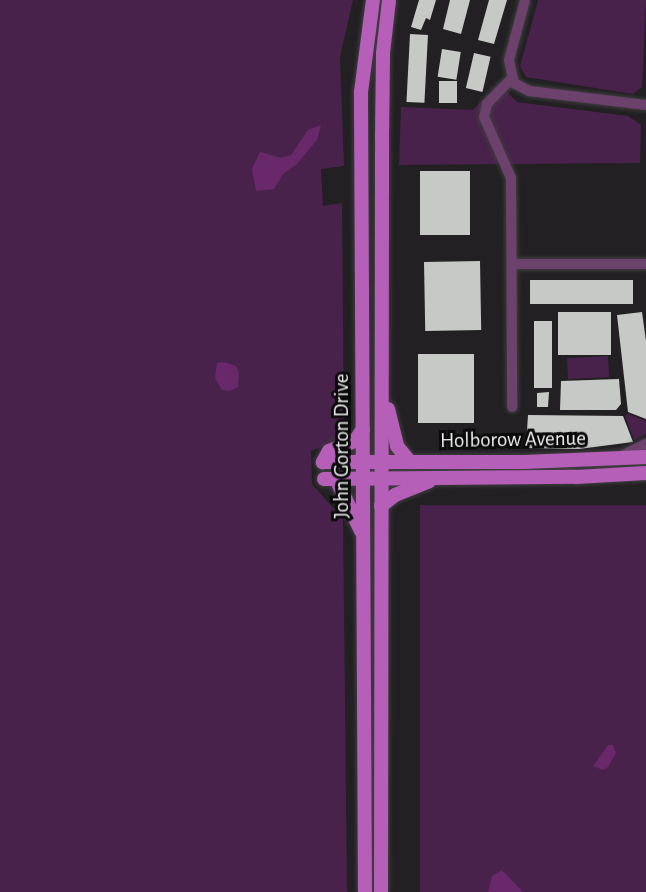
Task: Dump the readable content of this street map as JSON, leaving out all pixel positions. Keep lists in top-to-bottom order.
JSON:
{
  "streets": {
    "main road": ["Holborow Avenue", "John Gorton Drive"]
  },
  "crossings": [
    ["Holborow Avenue", "John Gorton Drive"]
  ]
}
